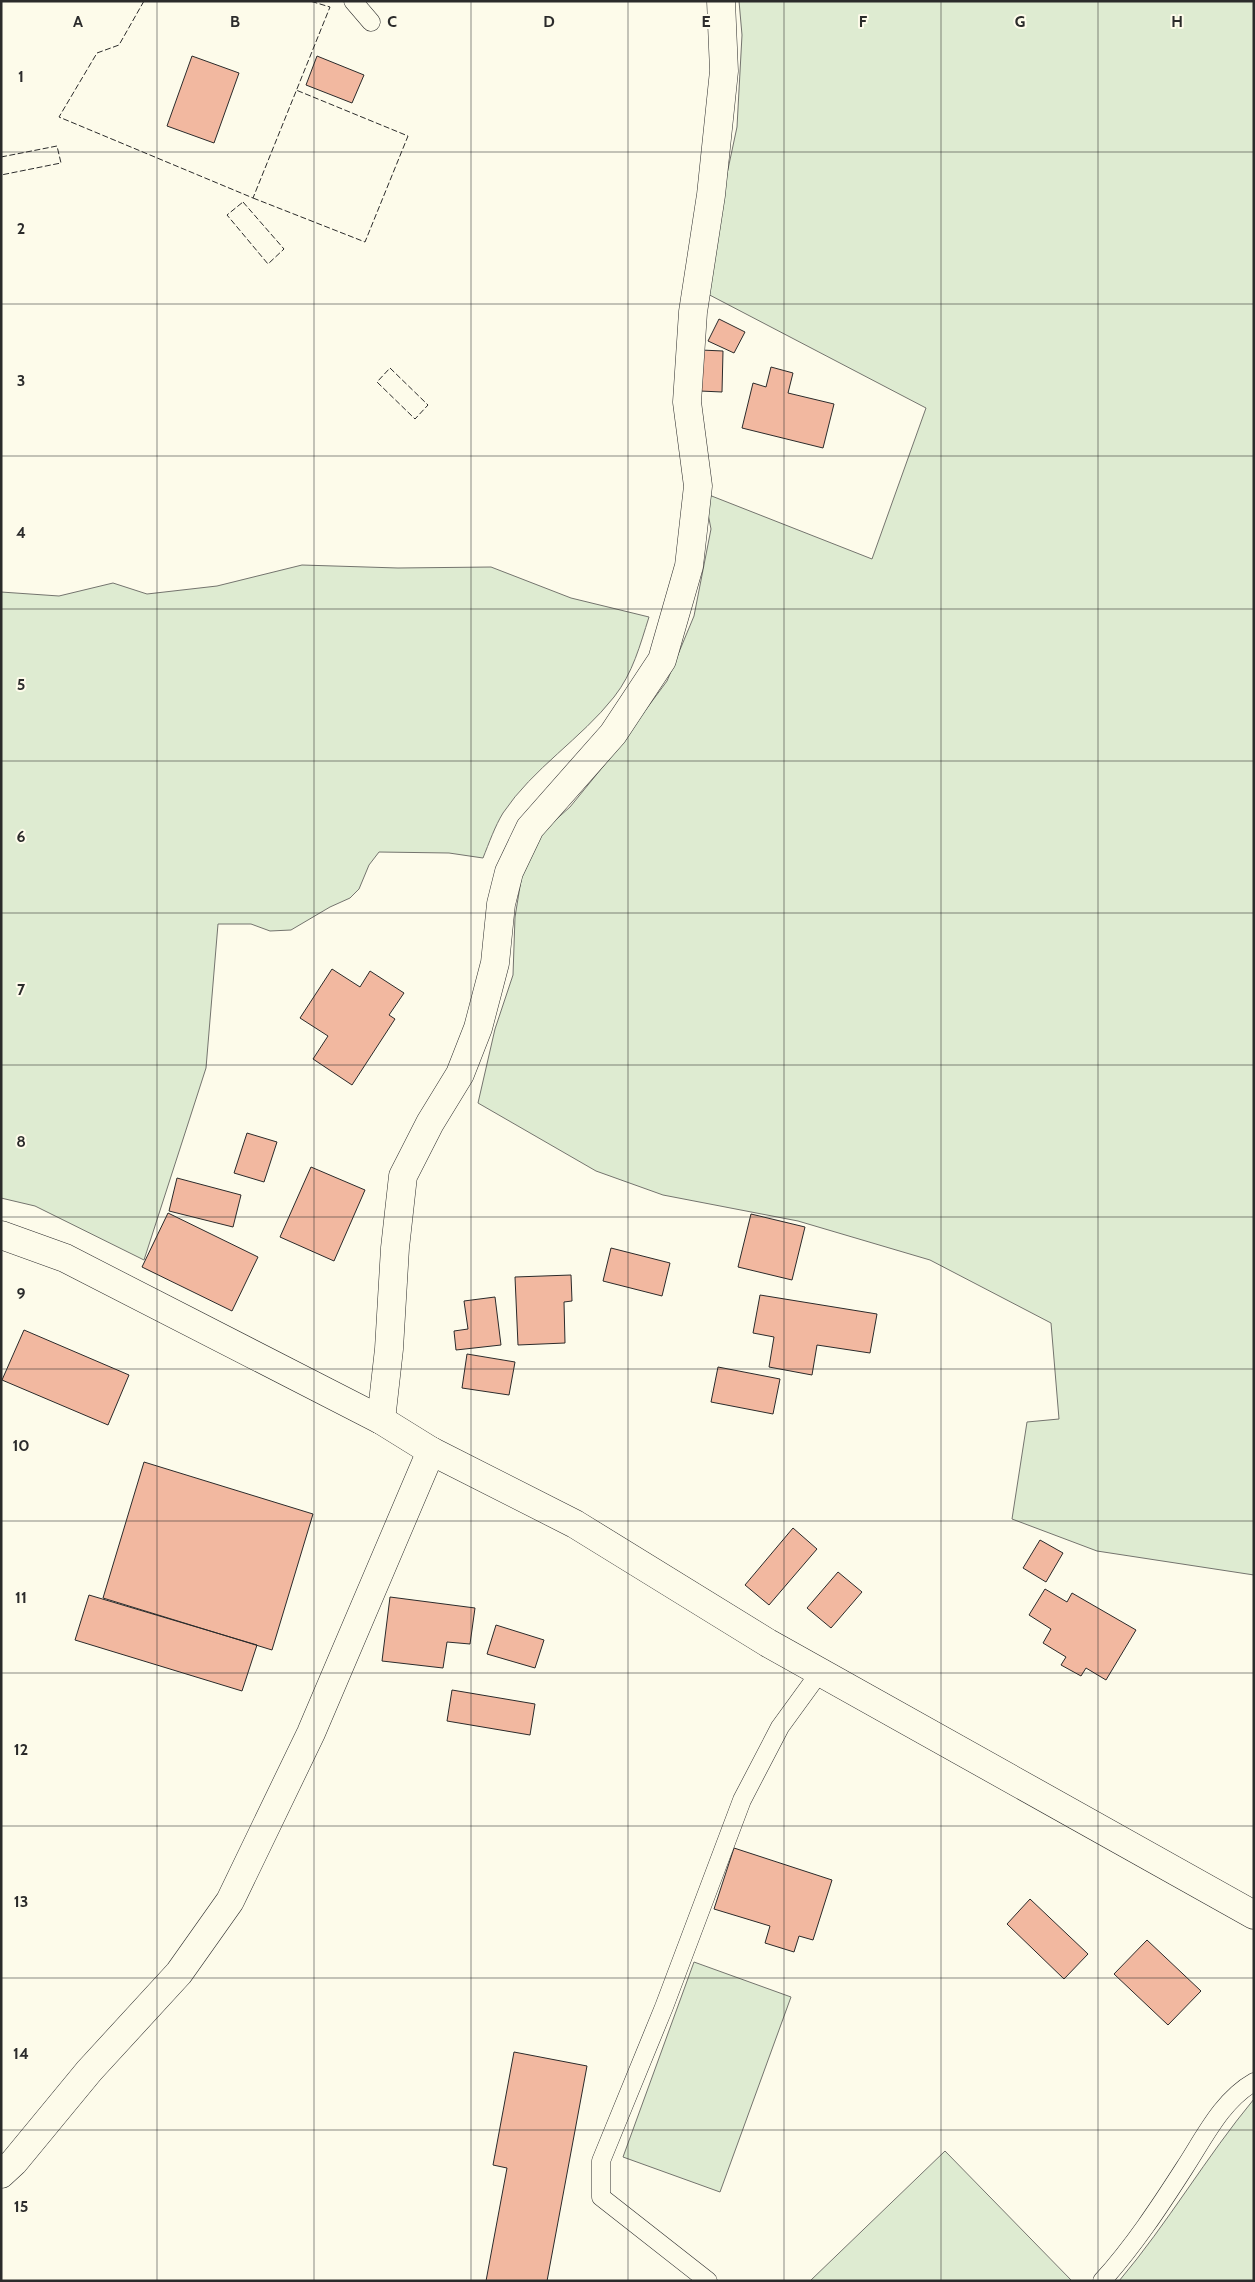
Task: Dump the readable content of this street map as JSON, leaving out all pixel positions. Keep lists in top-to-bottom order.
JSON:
{
  "grid": {
    "columns": [
      "A",
      "B",
      "C",
      "D",
      "E",
      "F",
      "G",
      "H"
    ],
    "rows": [
      "1",
      "2",
      "3",
      "4",
      "5",
      "6",
      "7",
      "8",
      "9",
      "10",
      "11",
      "12",
      "13",
      "14",
      "15"
    ]
  }
}
